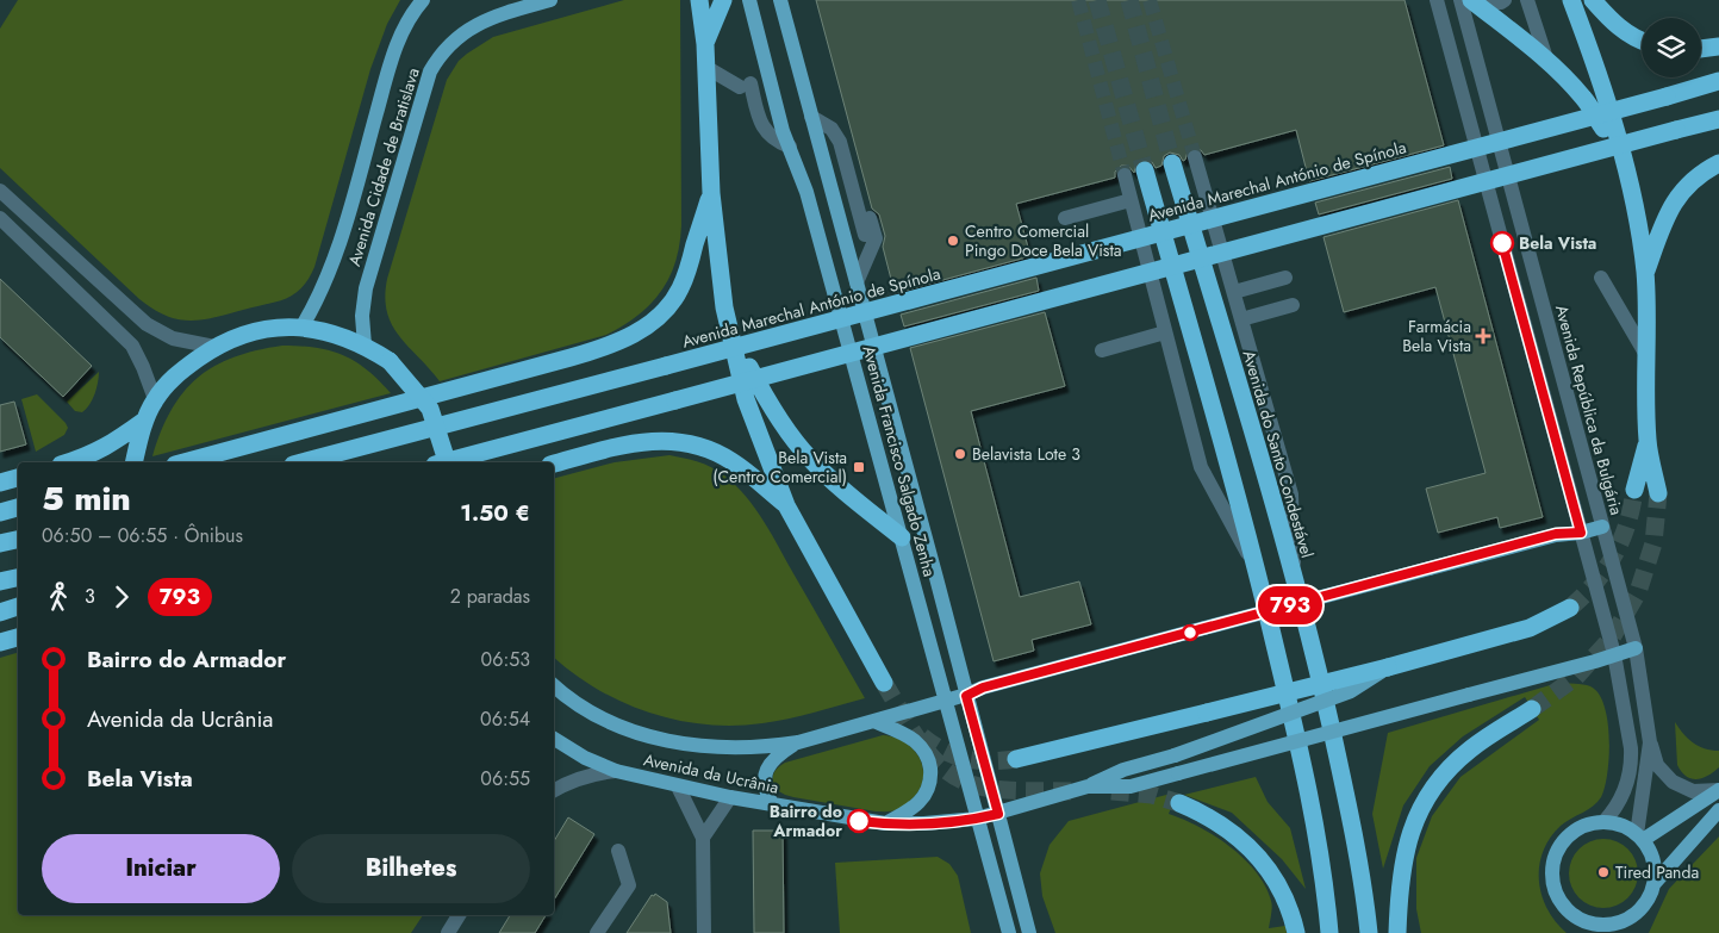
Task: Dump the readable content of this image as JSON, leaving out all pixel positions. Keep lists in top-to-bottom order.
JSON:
{
  "streets": {
    "highway": ["Avenida Marechal António de Spínola", "Avenida do Santo Condestável"],
    "main road": ["Avenida Cidade de Bratislava", "Avenida Francisco Salgado Zenha", "Avenida da Ucrânia"],
    "street": ["Avenida República da Bulgária"]
  },
  "crossings": [
    ["Avenida República da Bulgária", "Avenida da Ucrânia"],
    ["Avenida Francisco Salgado Zenha", "Avenida da Ucrânia"]
  ],
  "places": {
    "other": [
      "Centro Comercial Pingo Doce Bela Vista",
      "Bela Vista",
      "Belavista Lote 3",
      "Bairro do Armador",
      "Tired Panda"
    ],
    "health": ["Farmácia Bela Vista"],
    "transit": ["Bela Vista (Centro Comercial)"]
  },
  "lines": ["bus line 793"],
  "page": {
    "on_map": "793",
    "heading": ["5 min", "06:50 – 06:55 · Ônibus", "1.50 €"],
    "legs": ["3", "793", "2 paradas"],
    "list": [
      {
        "name": "Bairro do Armador",
        "value": "06:53"
      },
      {
        "name": "Avenida da Ucrânia",
        "value": "06:54"
      },
      {
        "name": "Bela Vista",
        "value": "06:55"
      }
    ],
    "buttons": ["Iniciar", "Bilhetes"]
  }
}
